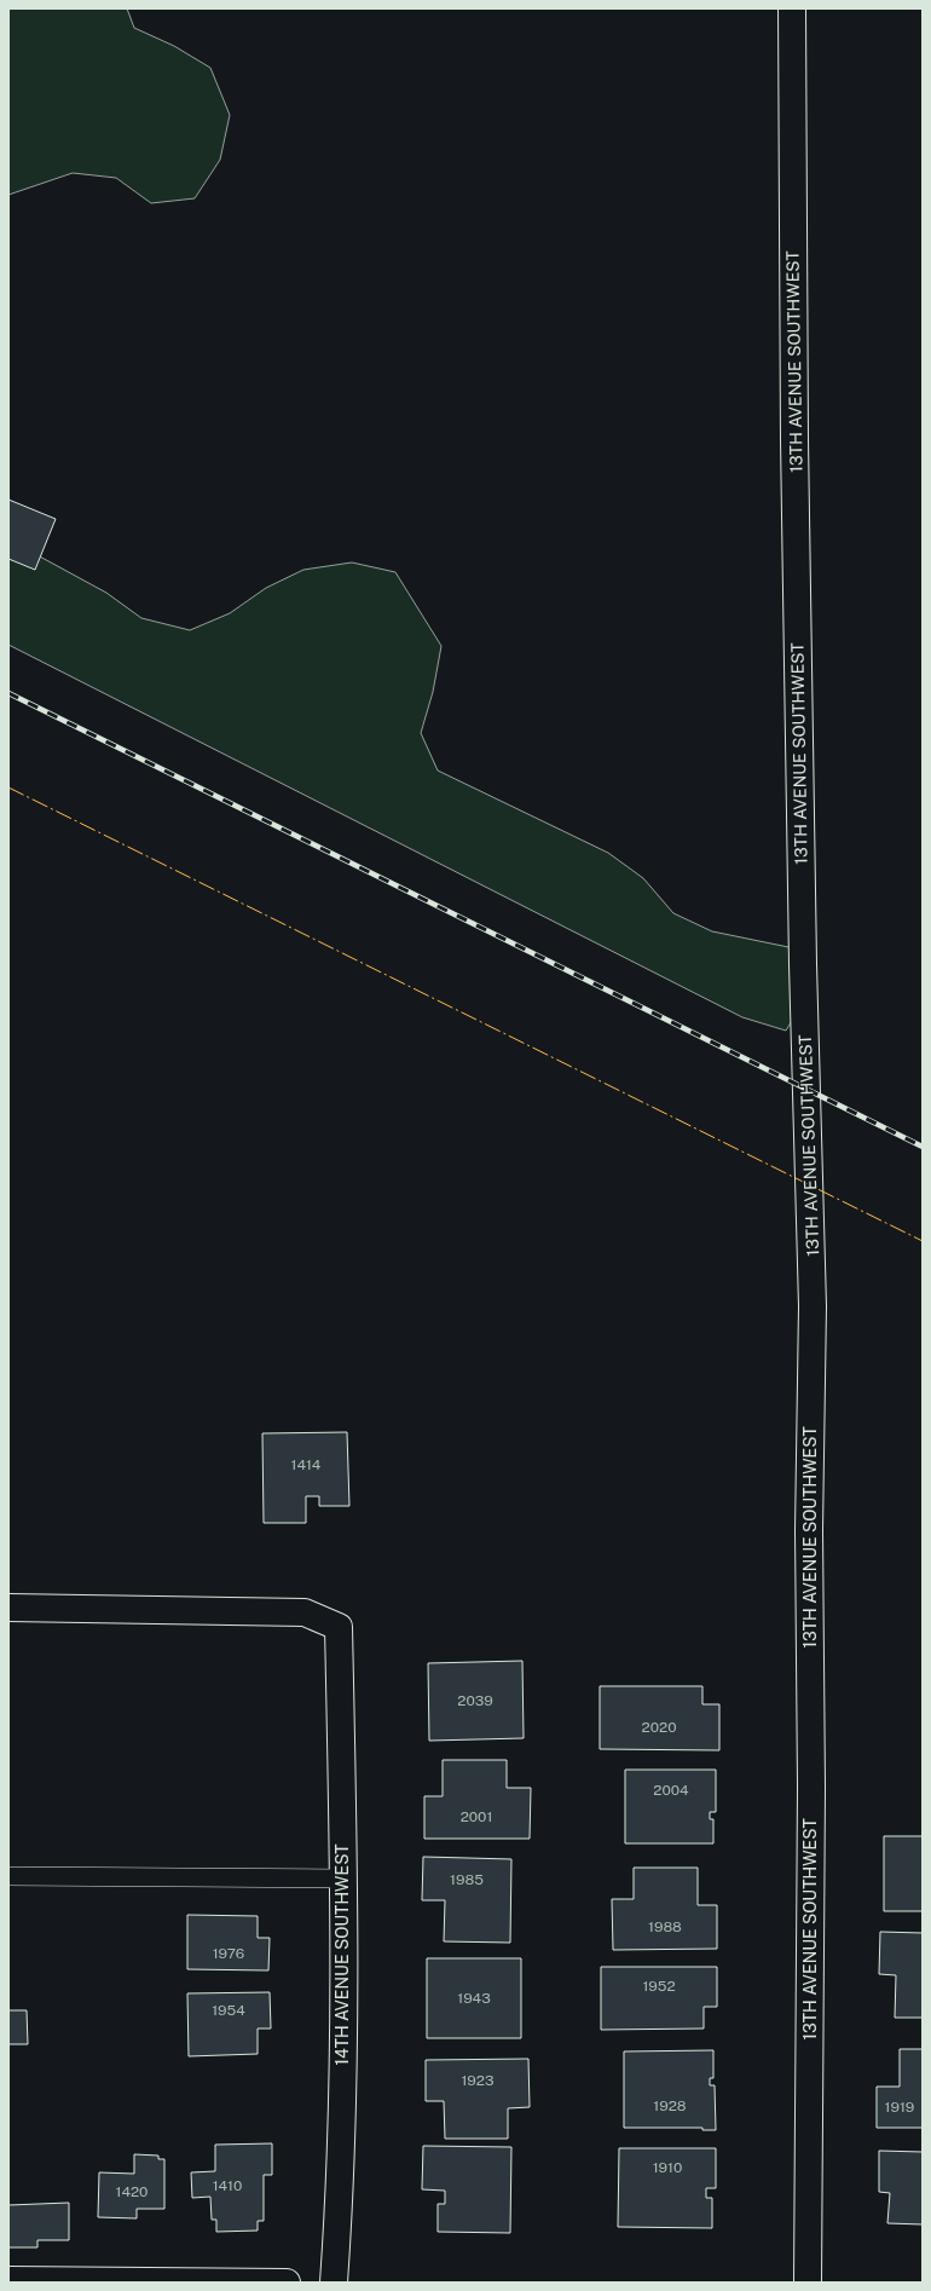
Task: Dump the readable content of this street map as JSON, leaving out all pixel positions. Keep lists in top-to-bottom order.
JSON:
{
  "streets": {
    "street": ["13TH AVENUE SOUTHWEST", "14TH AVENUE SOUTHWEST"]
  },
  "house_numbers": [
    "1414",
    "2039",
    "2020",
    "2004",
    "2001",
    "1985",
    "1988",
    "1976",
    "1952",
    "1943",
    "1954",
    "1923",
    "1928",
    "1919",
    "1910",
    "1410",
    "1420"
  ]
}
